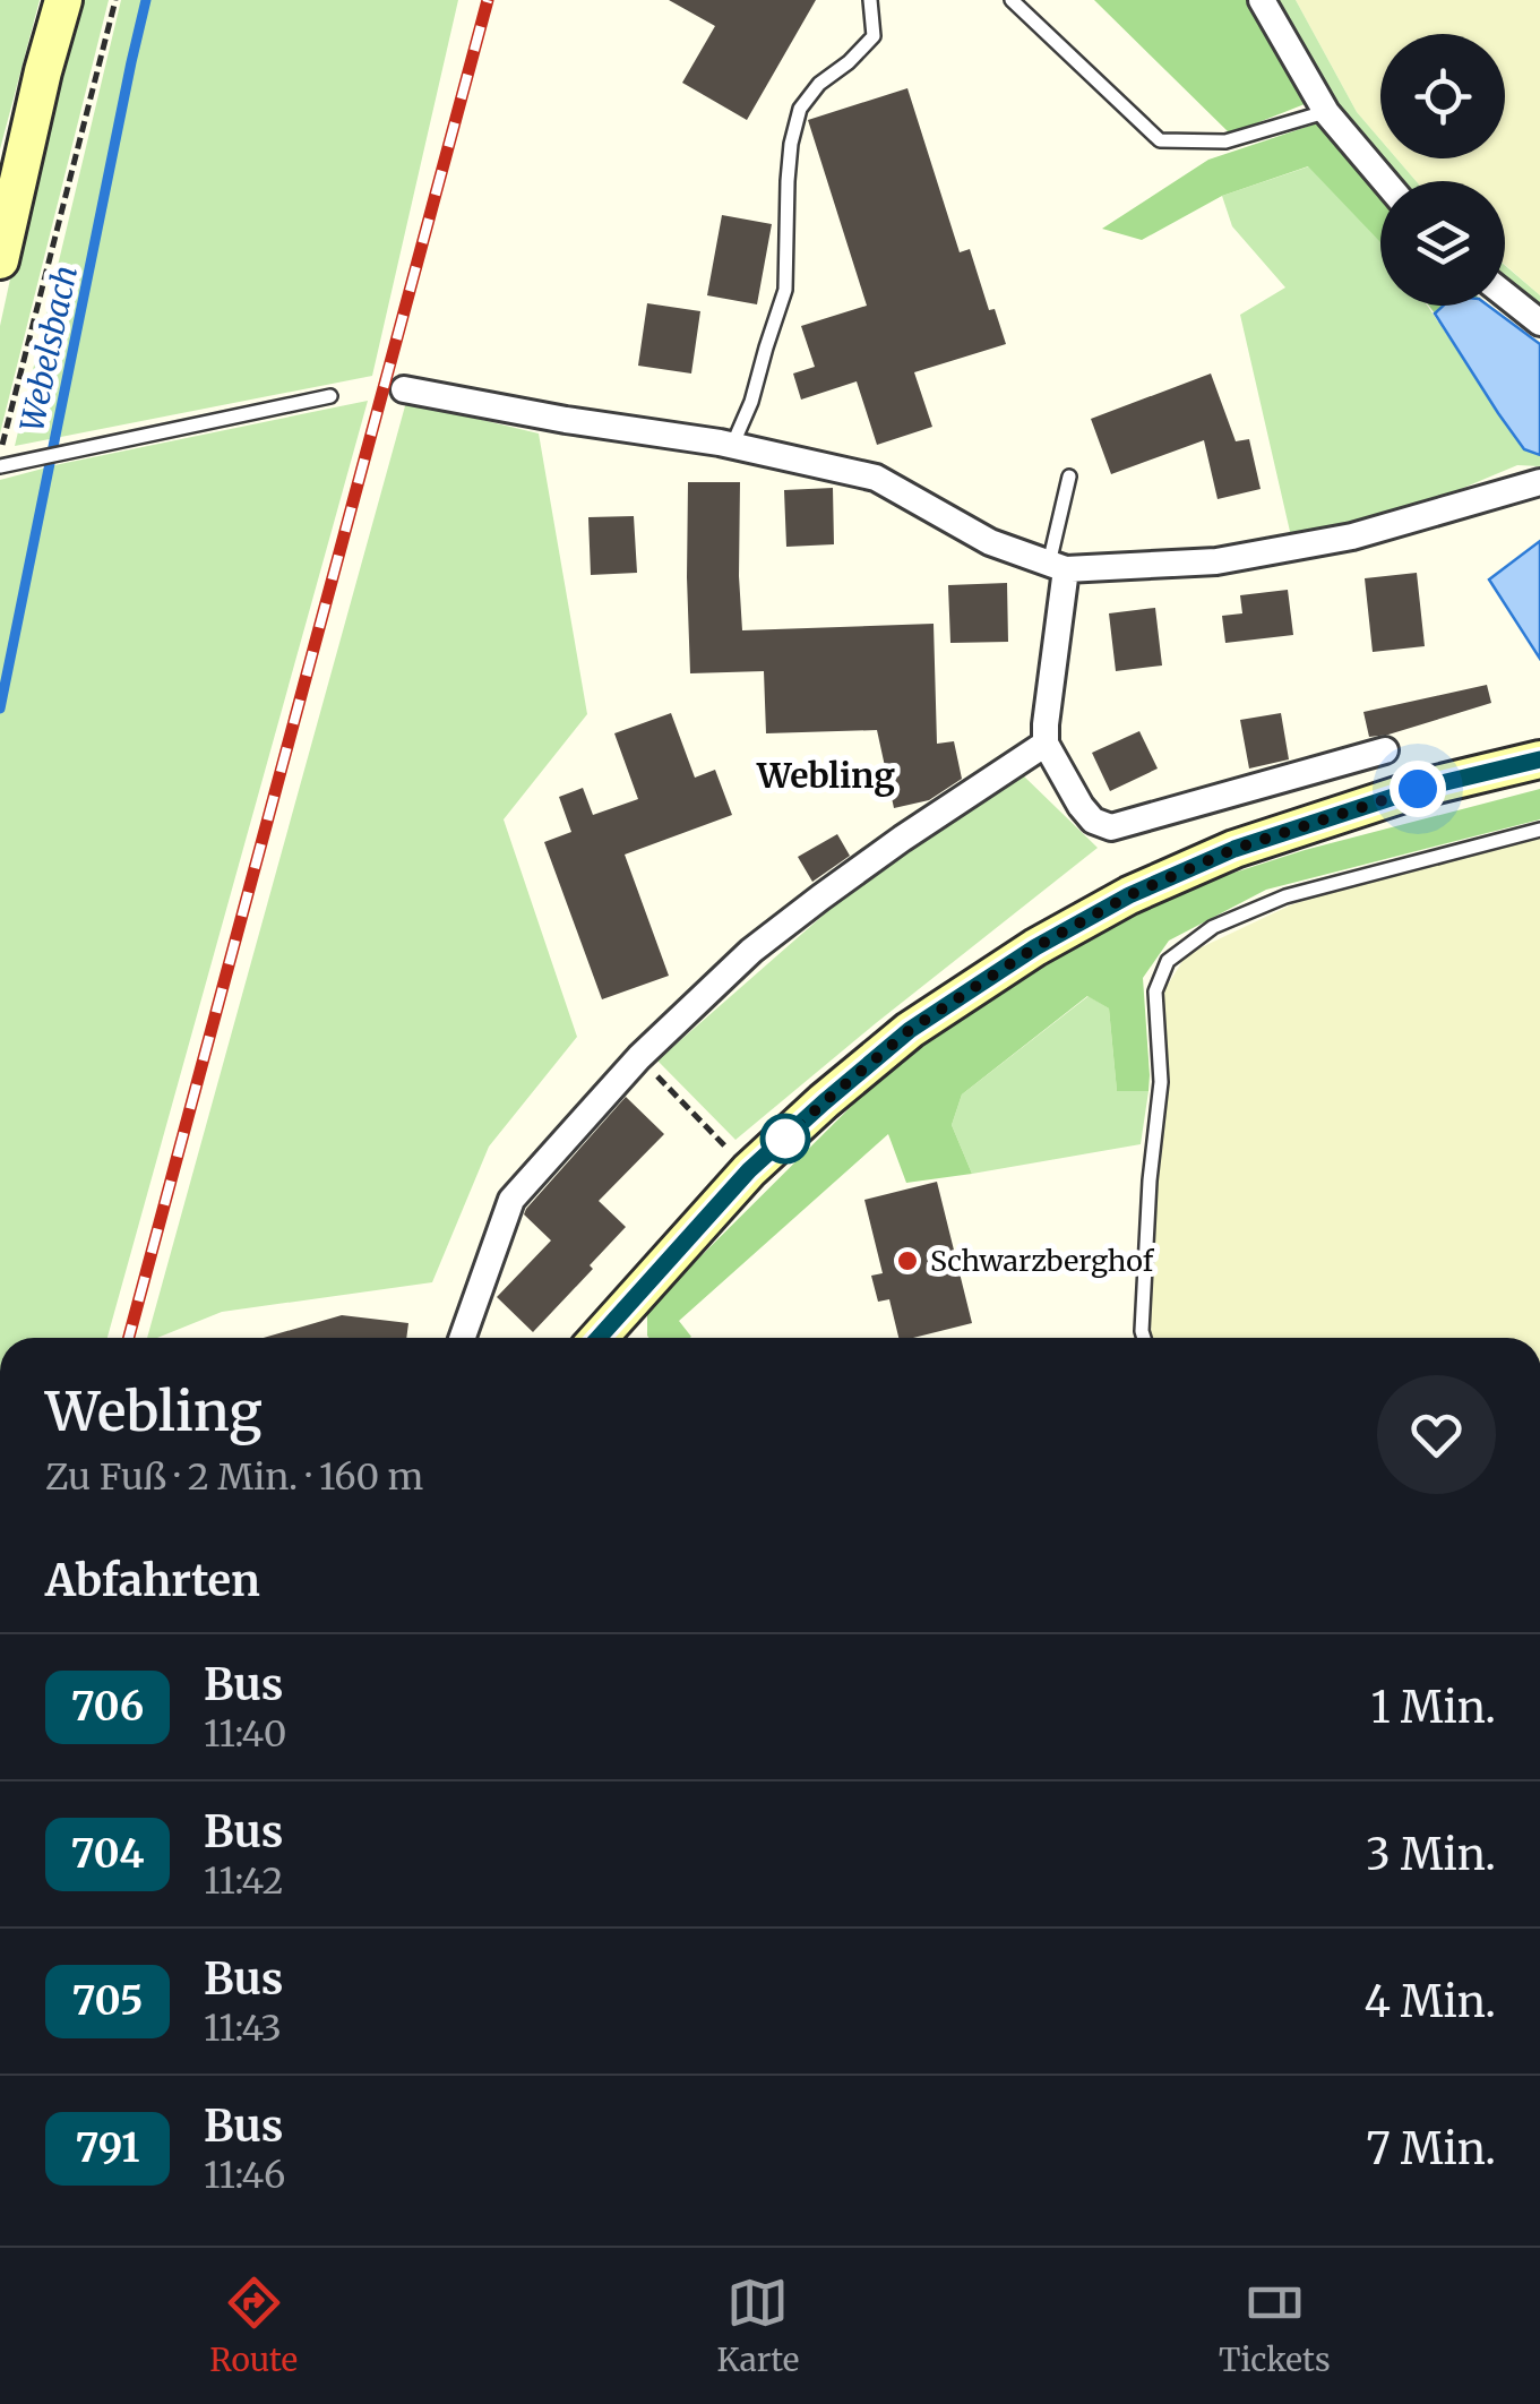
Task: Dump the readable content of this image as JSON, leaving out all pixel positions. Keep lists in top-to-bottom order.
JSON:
{
  "districts": ["Webling"],
  "water": ["Webelsbach"],
  "places": ["Schwarzberghof"],
  "lines": ["bus line 706"],
  "page": {
    "heading": [
      ["Webling", "Zu Fuß · 2 Min. · 160 m"],
      "Abfahrten"
    ],
    "list": [
      {
        "mark": "706",
        "name": "Bus",
        "note": "11:40",
        "value": "1 Min."
      },
      {
        "mark": "704",
        "name": "Bus",
        "note": "11:42",
        "value": "3 Min."
      },
      {
        "mark": "705",
        "name": "Bus",
        "note": "11:43",
        "value": "4 Min."
      },
      {
        "mark": "791",
        "name": "Bus",
        "note": "11:46",
        "value": "7 Min."
      }
    ],
    "tabs": ["Route", "Karte", "Tickets"]
  }
}
